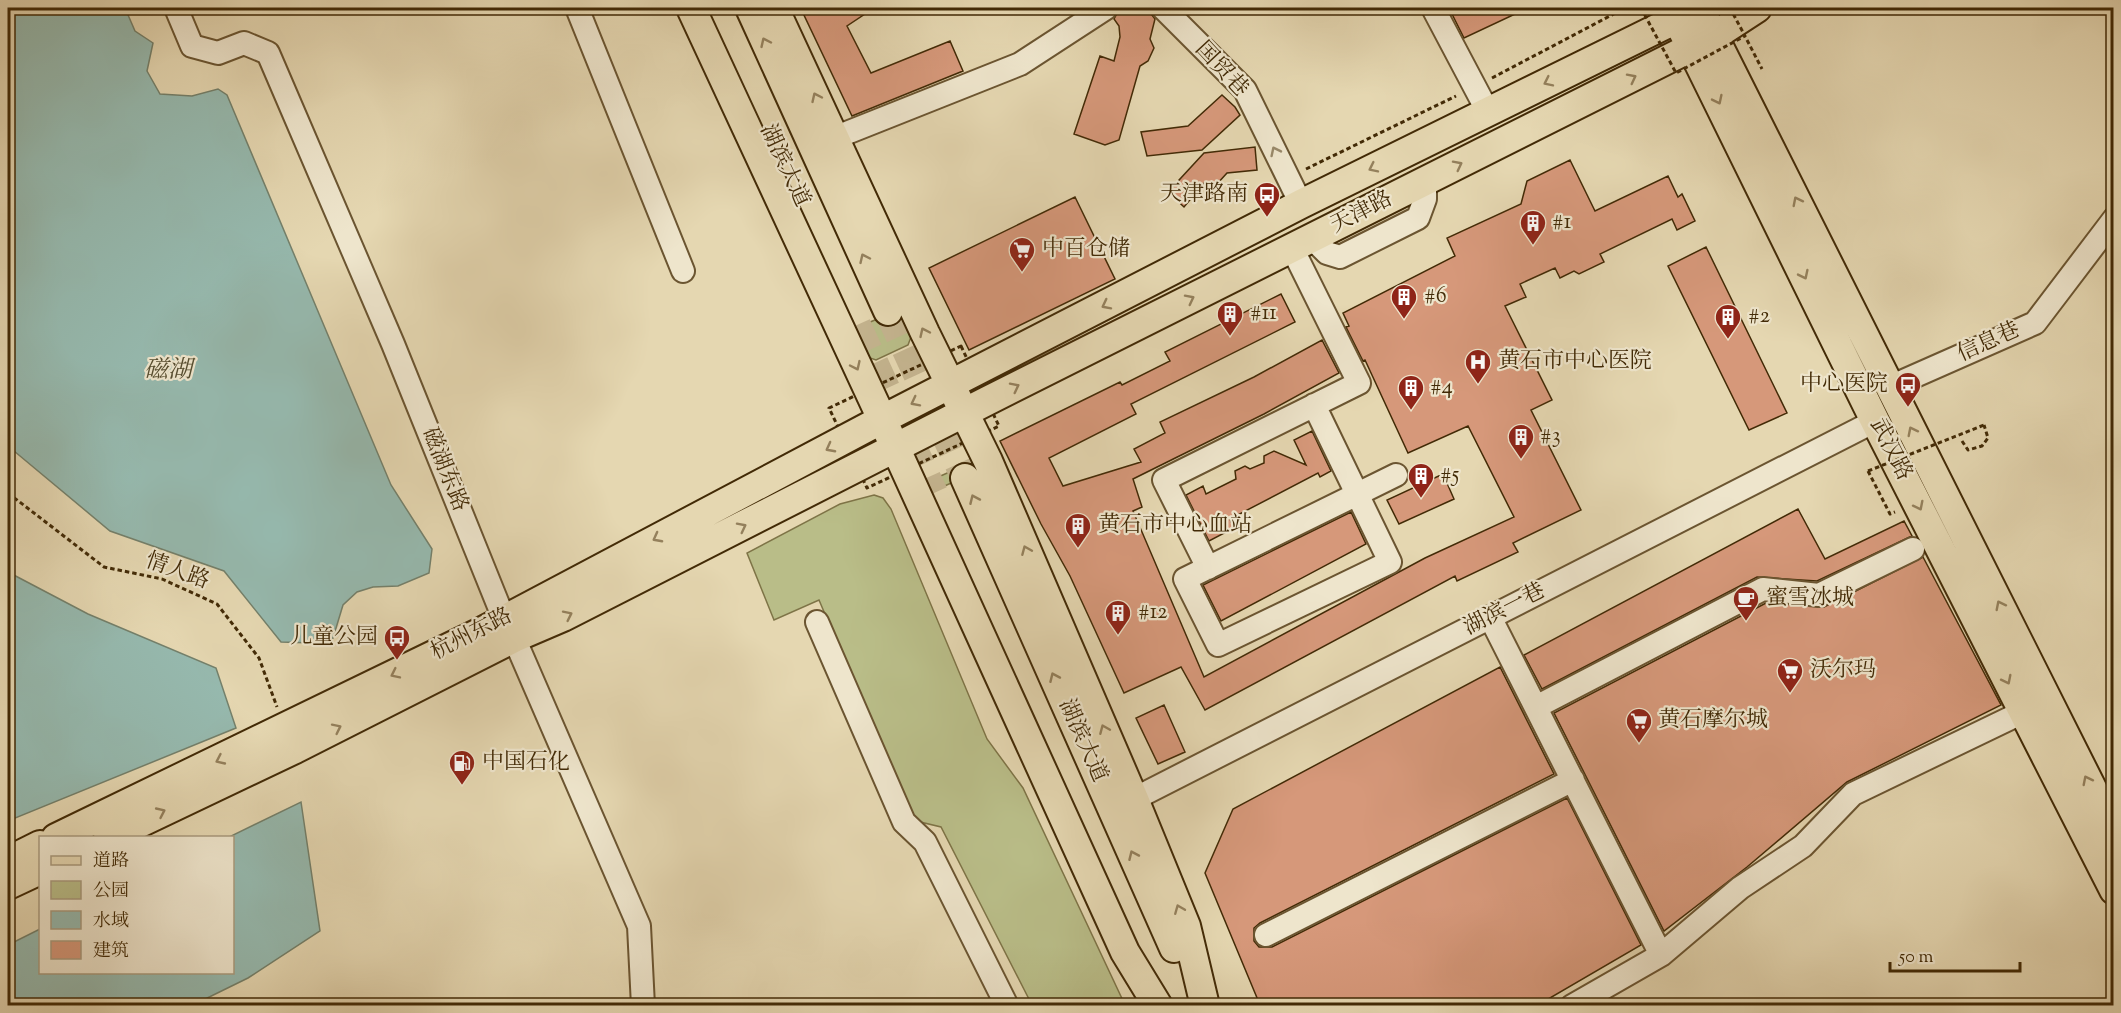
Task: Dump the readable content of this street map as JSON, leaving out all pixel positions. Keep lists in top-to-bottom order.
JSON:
{
  "streets": {
    "main road": [
      "湖滨大道",
      "天津路",
      "武汉路",
      "杭州东路"
    ],
    "street": [
      "国贸巷",
      "信息巷",
      "磁湖东路",
      "湖滨一巷"
    ],
    "path": ["情人路"]
  },
  "crossings": [
    ["国贸巷", "天津路"],
    ["天津路", "武汉路"],
    ["天津路", "杭州东路"],
    ["信息巷", "武汉路"],
    ["武汉路", "湖滨一巷"],
    ["磁湖东路", "杭州东路"],
    ["情人路", "杭州东路"]
  ],
  "one_way": ["国贸巷"],
  "water": ["磁湖"],
  "places": {
    "bus stop": ["天津路南", "中心医院", "儿童公园"],
    "building": [
      "#1",
      "#6",
      "#11",
      "#2",
      "#4",
      "#3",
      "#5",
      "黄石市中心血站",
      "#12"
    ],
    "supermarket": ["中百仓储", "沃尔玛", "黄石摩尔城"],
    "hospital": ["黄石市中心医院"],
    "cafe": ["蜜雪冰城"],
    "fuel station": ["中国石化"]
  },
  "legend": [
    "道路",
    "公园",
    "水域",
    "建筑"
  ],
  "scale_bar": "50 m"
}
